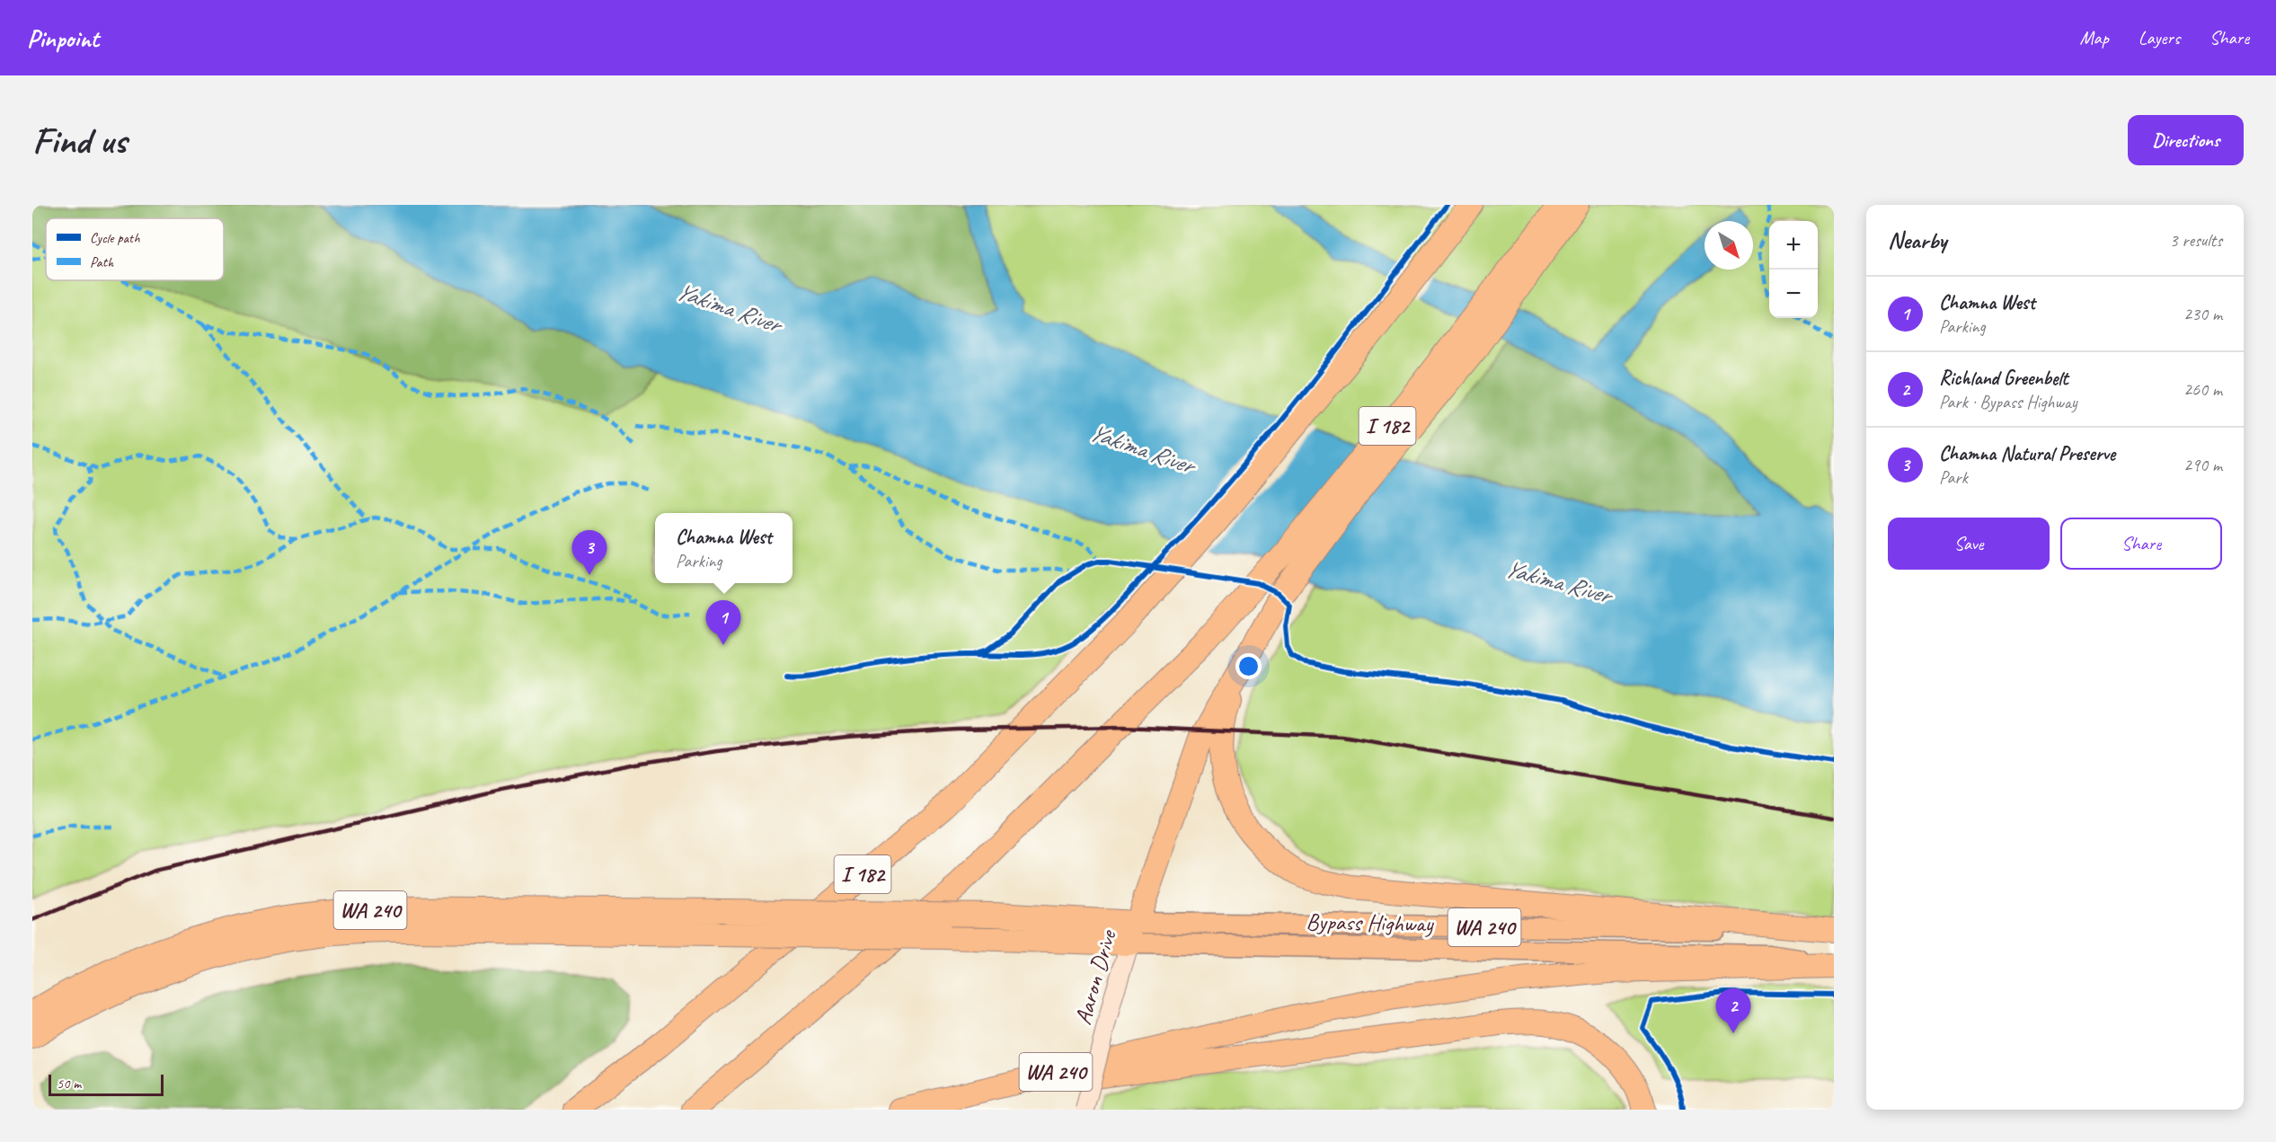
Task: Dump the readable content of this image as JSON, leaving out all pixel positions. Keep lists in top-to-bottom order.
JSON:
{
  "streets": {
    "highway": ["I 182", "WA 240", "Bypass Highway"],
    "main road": ["Aaron Drive"]
  },
  "crossings": [
    ["WA 240", "Bypass Highway"],
    ["WA 240", "Aaron Drive"],
    ["Bypass Highway", "Aaron Drive"]
  ],
  "water": ["Yakima River"],
  "legend": ["Cycle path", "Path"],
  "scale_bar": "50 m",
  "north": "bottom right",
  "page": {
    "header": "Pinpoint",
    "nav": ["Map", "Layers", "Share"],
    "buttons": [
      "Directions",
      ["Save", "Share"]
    ],
    "title": "Find us",
    "heading": ["Nearby", "3 results"],
    "map_buttons": ["+", "−"],
    "list": [
      {
        "mark": "1",
        "name": "Chamna West",
        "note": "Parking",
        "value": "230 m"
      },
      {
        "mark": "2",
        "name": "Richland Greenbelt",
        "note": "Park · Bypass Highway",
        "value": "260 m"
      },
      {
        "mark": "3",
        "name": "Chamna Natural Preserve",
        "note": "Park",
        "value": "290 m"
      }
    ],
    "popup": ["Chamna West", "Parking"],
    "pins": ["3", "1", "2"],
    "scale": "50 m"
  }
}
